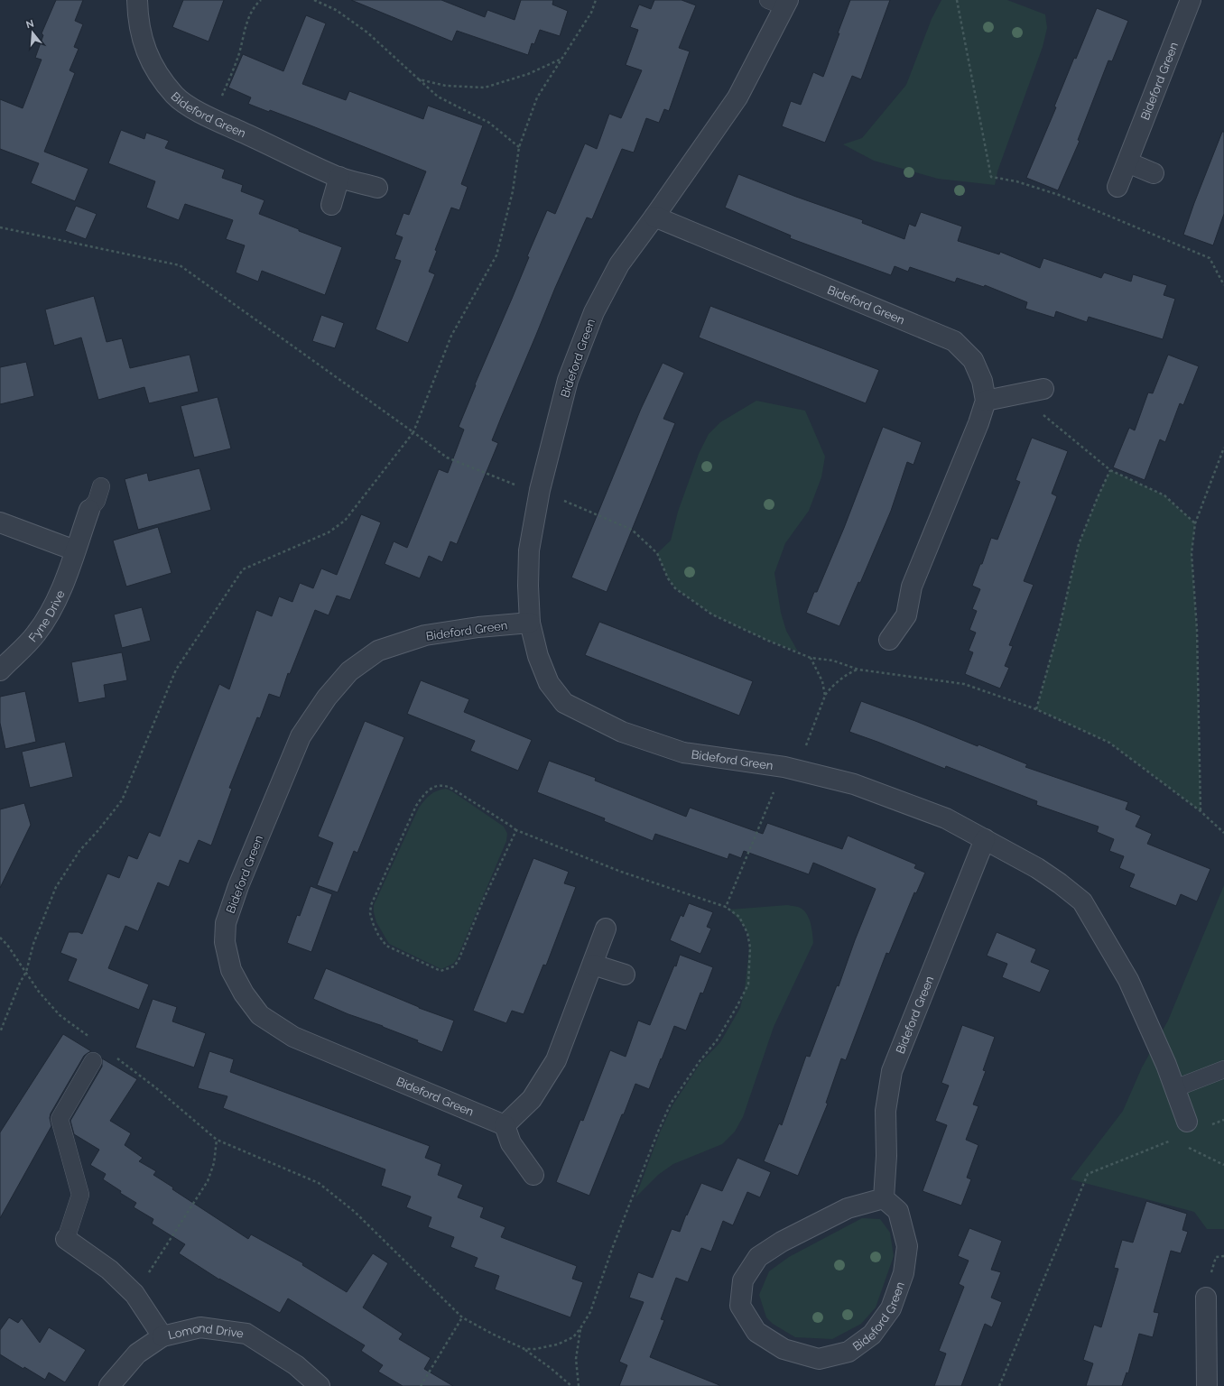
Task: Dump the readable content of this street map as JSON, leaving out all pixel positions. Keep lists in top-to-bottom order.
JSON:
{
  "streets": {
    "street": ["Bideford Green", "Fyne Drive", "Lomond Drive"]
  },
  "north": "top"
}
